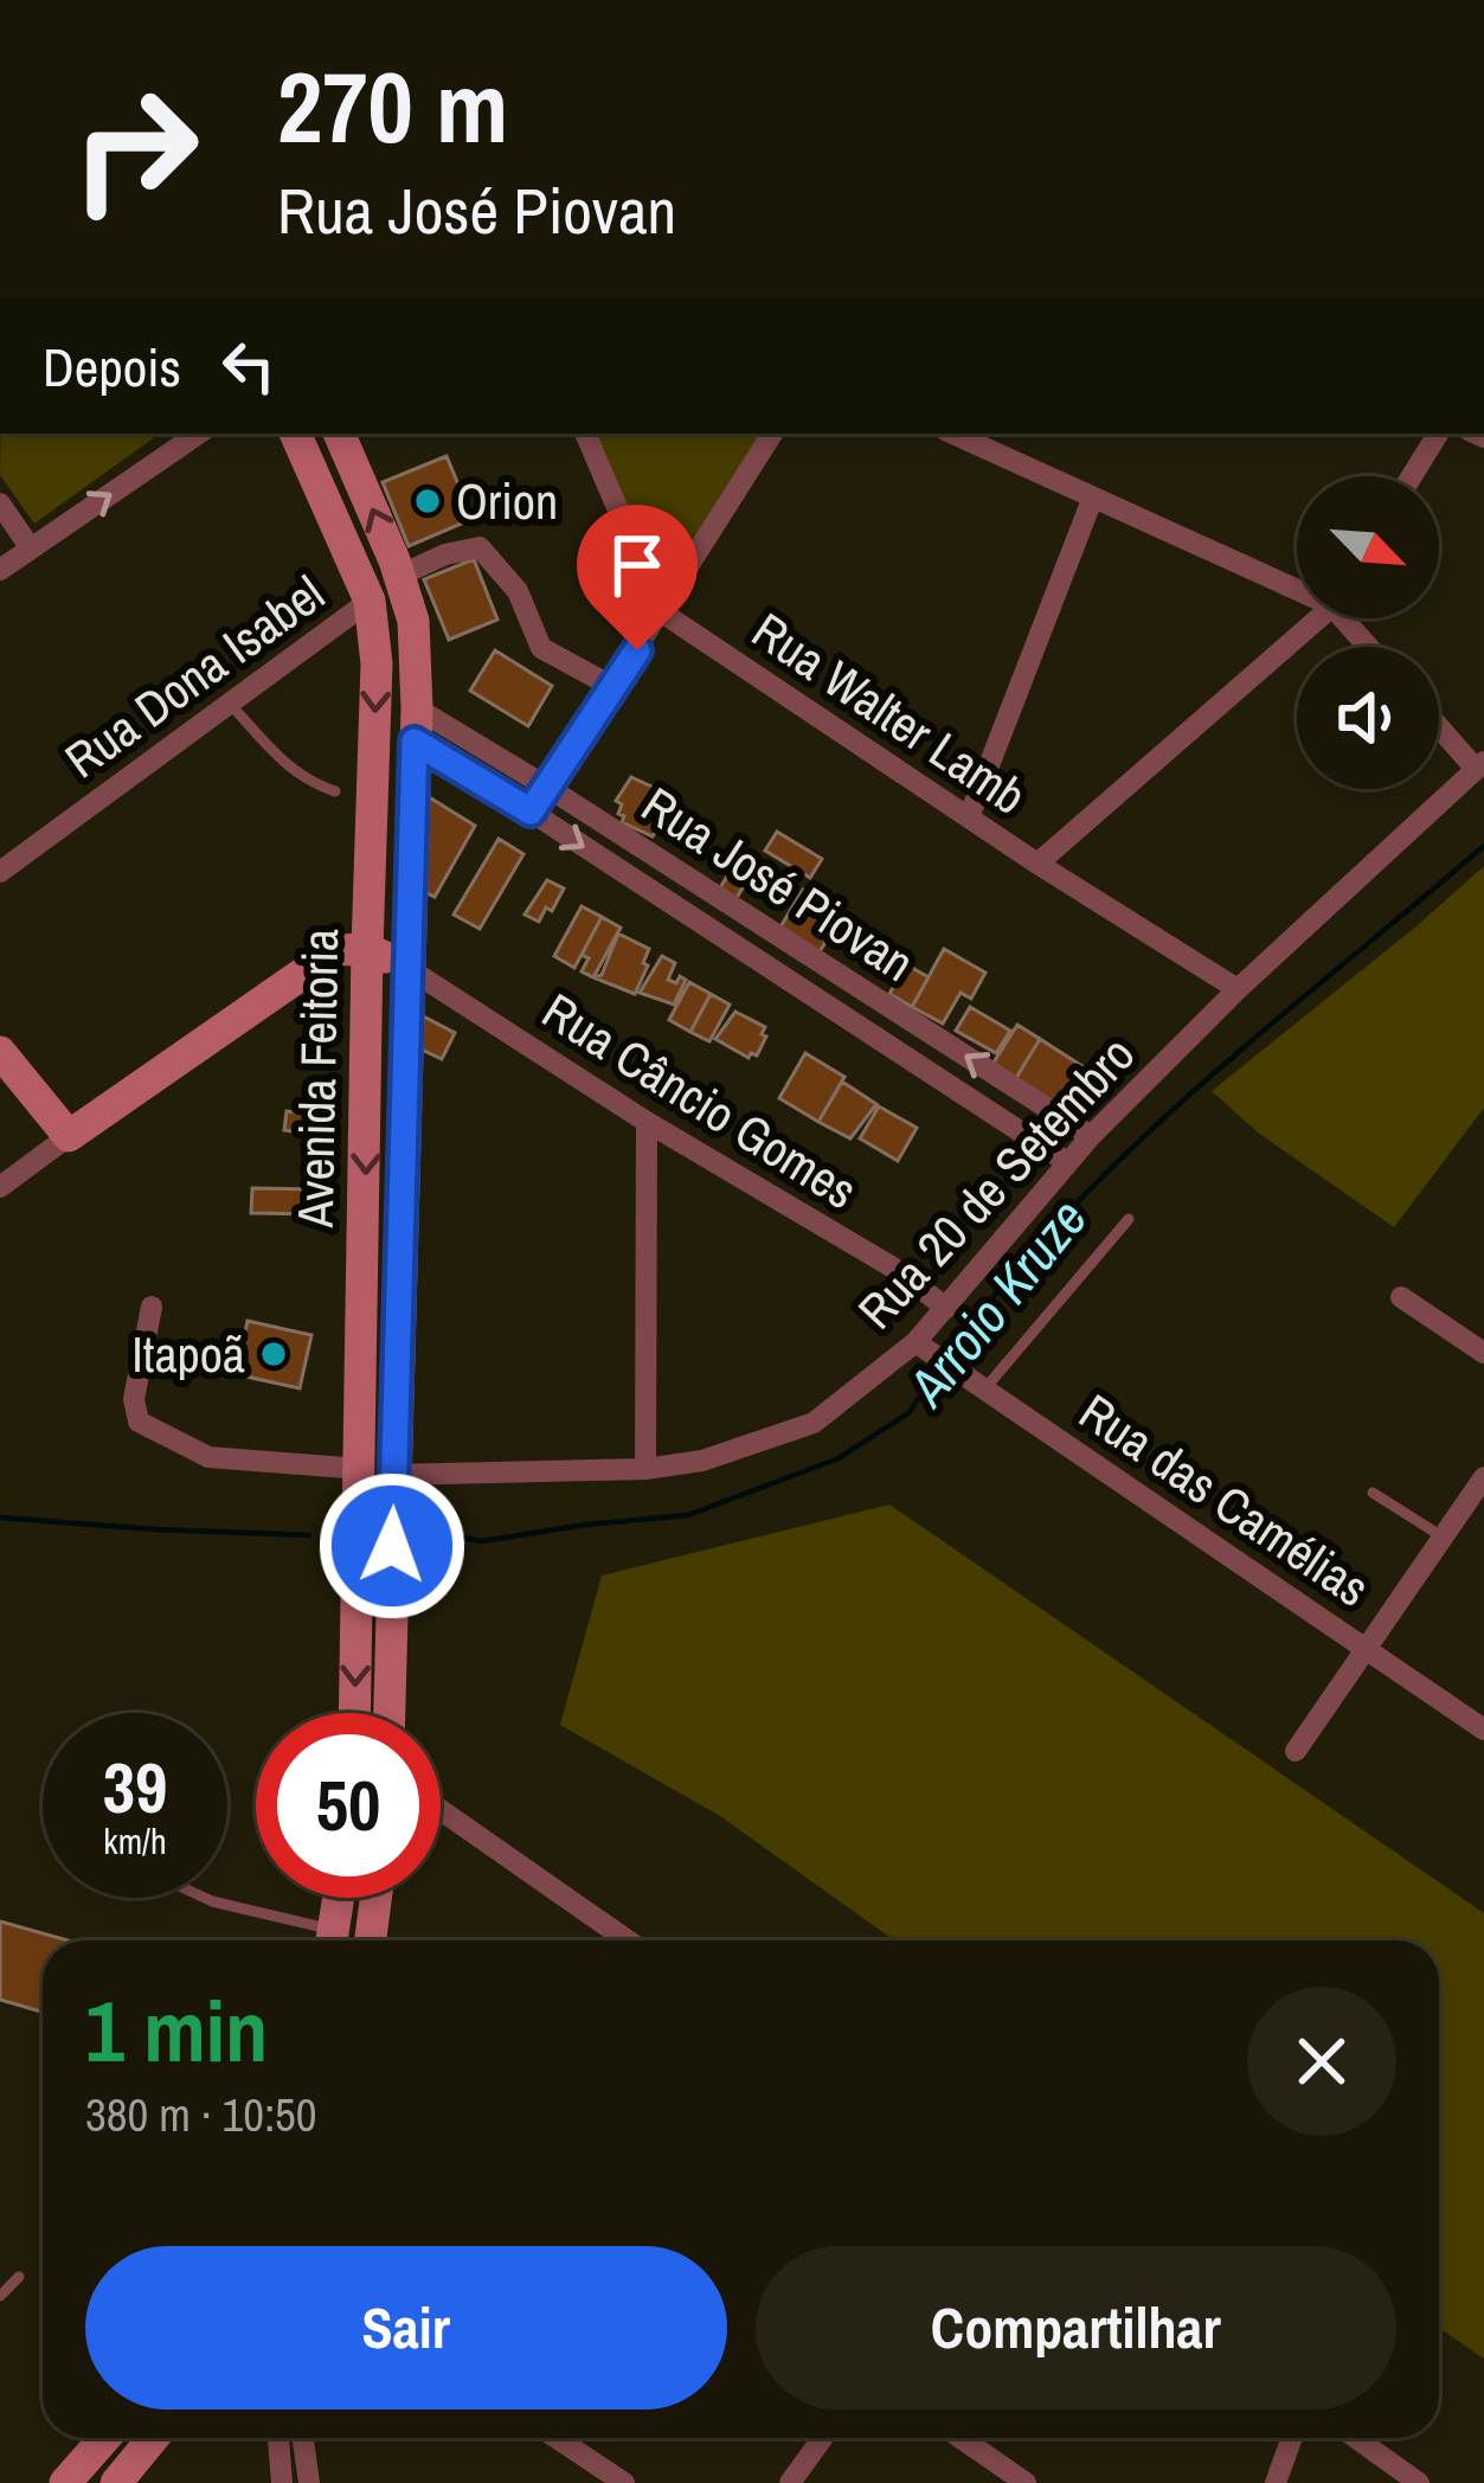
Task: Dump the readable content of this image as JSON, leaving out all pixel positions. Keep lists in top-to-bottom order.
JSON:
{
  "streets": {
    "main road": ["Avenida Feitoria"],
    "street": [
      "Rua Dona Isabel",
      "Rua Walter Lamb",
      "Rua José Piovan",
      "Rua Câncio Gomes",
      "Rua 20 de Setembro",
      "Rua das Camélias"
    ]
  },
  "crossings": [
    ["Rua Dona Isabel", "Avenida Feitoria"],
    ["Rua Walter Lamb", "Rua 20 de Setembro"],
    ["Rua José Piovan", "Avenida Feitoria"],
    ["Rua José Piovan", "Rua 20 de Setembro"],
    ["Avenida Feitoria", "Rua Câncio Gomes"],
    ["Avenida Feitoria", "Rua 20 de Setembro"],
    ["Rua Câncio Gomes", "Rua 20 de Setembro"],
    ["Rua 20 de Setembro", "Rua das Camélias"]
  ],
  "water": ["Arroio Kruze"],
  "places": ["Orion", "Itapoã"],
  "north": "bottom right",
  "page": {
    "turn": ["270 m", "Rua José Piovan"],
    "then": "Depois",
    "speed": "39 km/h",
    "limit": "50",
    "heading": ["1 min", "380 m · 10:50"],
    "buttons": ["Sair", "Compartilhar"]
  }
}
